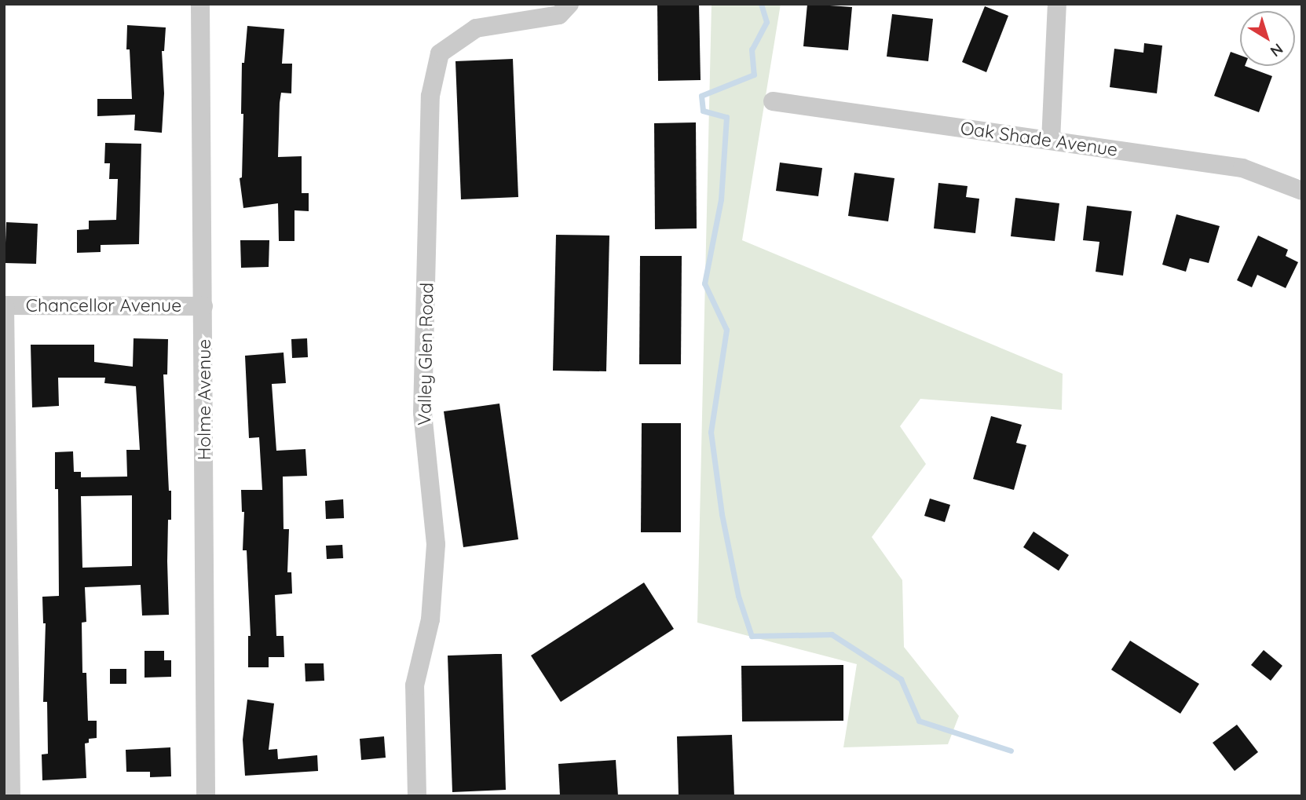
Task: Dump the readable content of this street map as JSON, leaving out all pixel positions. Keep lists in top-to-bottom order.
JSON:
{
  "streets": {
    "street": [
      "Oak Shade Avenue",
      "Chancellor Avenue",
      "Valley Glen Road",
      "Holme Avenue"
    ]
  },
  "crossings": [
    ["Chancellor Avenue", "Holme Avenue"]
  ],
  "north": "bottom right"
}
